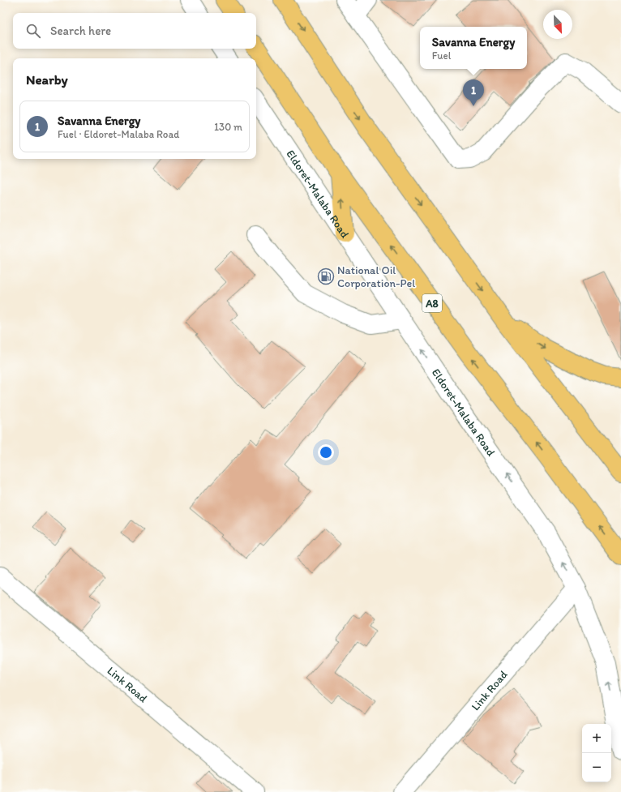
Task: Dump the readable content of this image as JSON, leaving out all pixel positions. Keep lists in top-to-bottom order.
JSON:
{
  "streets": {
    "highway": ["A8"],
    "street": ["Eldoret-Malaba Road", "Link Road"]
  },
  "crossings": [
    ["Eldoret-Malaba Road", "Link Road"]
  ],
  "one_way": ["Eldoret-Malaba Road"],
  "places": {
    "fuel station": ["National Oil Corporation-Pel"]
  },
  "north": "bottom right",
  "page": {
    "search": "Search here",
    "popup": ["Savanna Energy", "Fuel"],
    "heading": "Nearby",
    "pins": "1",
    "list": [
      {
        "mark": "1",
        "name": "Savanna Energy",
        "note": "Fuel · Eldoret-Malaba Road",
        "value": "130 m"
      }
    ],
    "map_buttons": ["+", "−"]
  }
}
